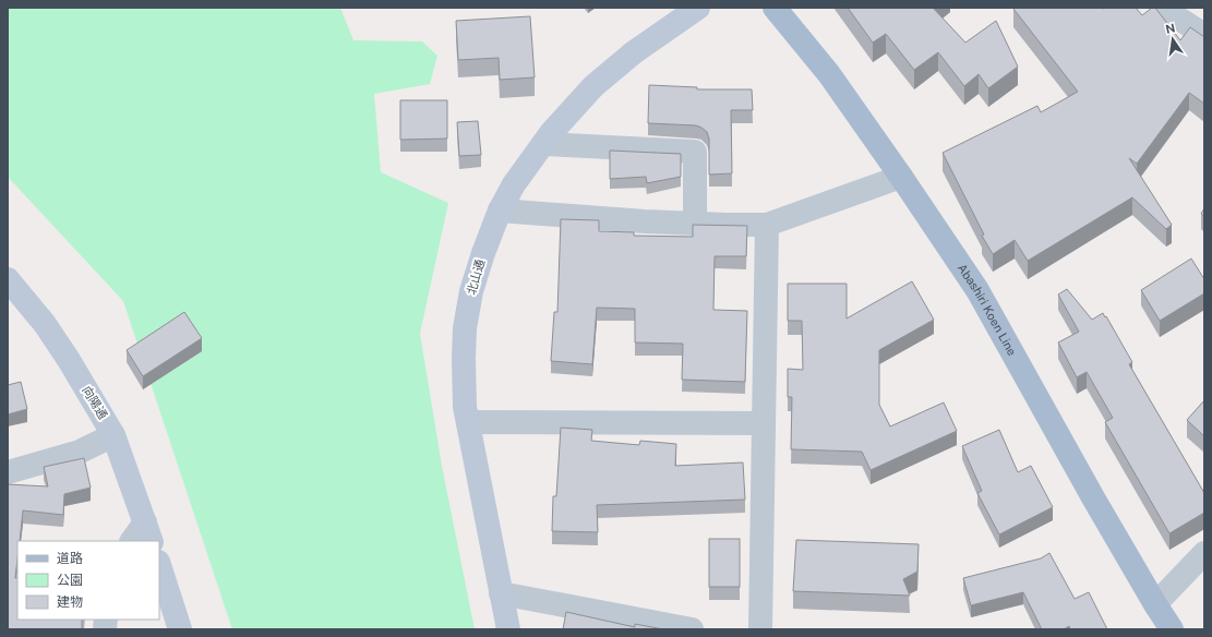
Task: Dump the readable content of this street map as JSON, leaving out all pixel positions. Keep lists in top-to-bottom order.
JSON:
{
  "streets": {
    "main road": ["Abashiri Koen Line"],
    "street": ["北山通", "向陽通"]
  },
  "legend": ["道路", "公園", "建物"],
  "north": "top"
}
